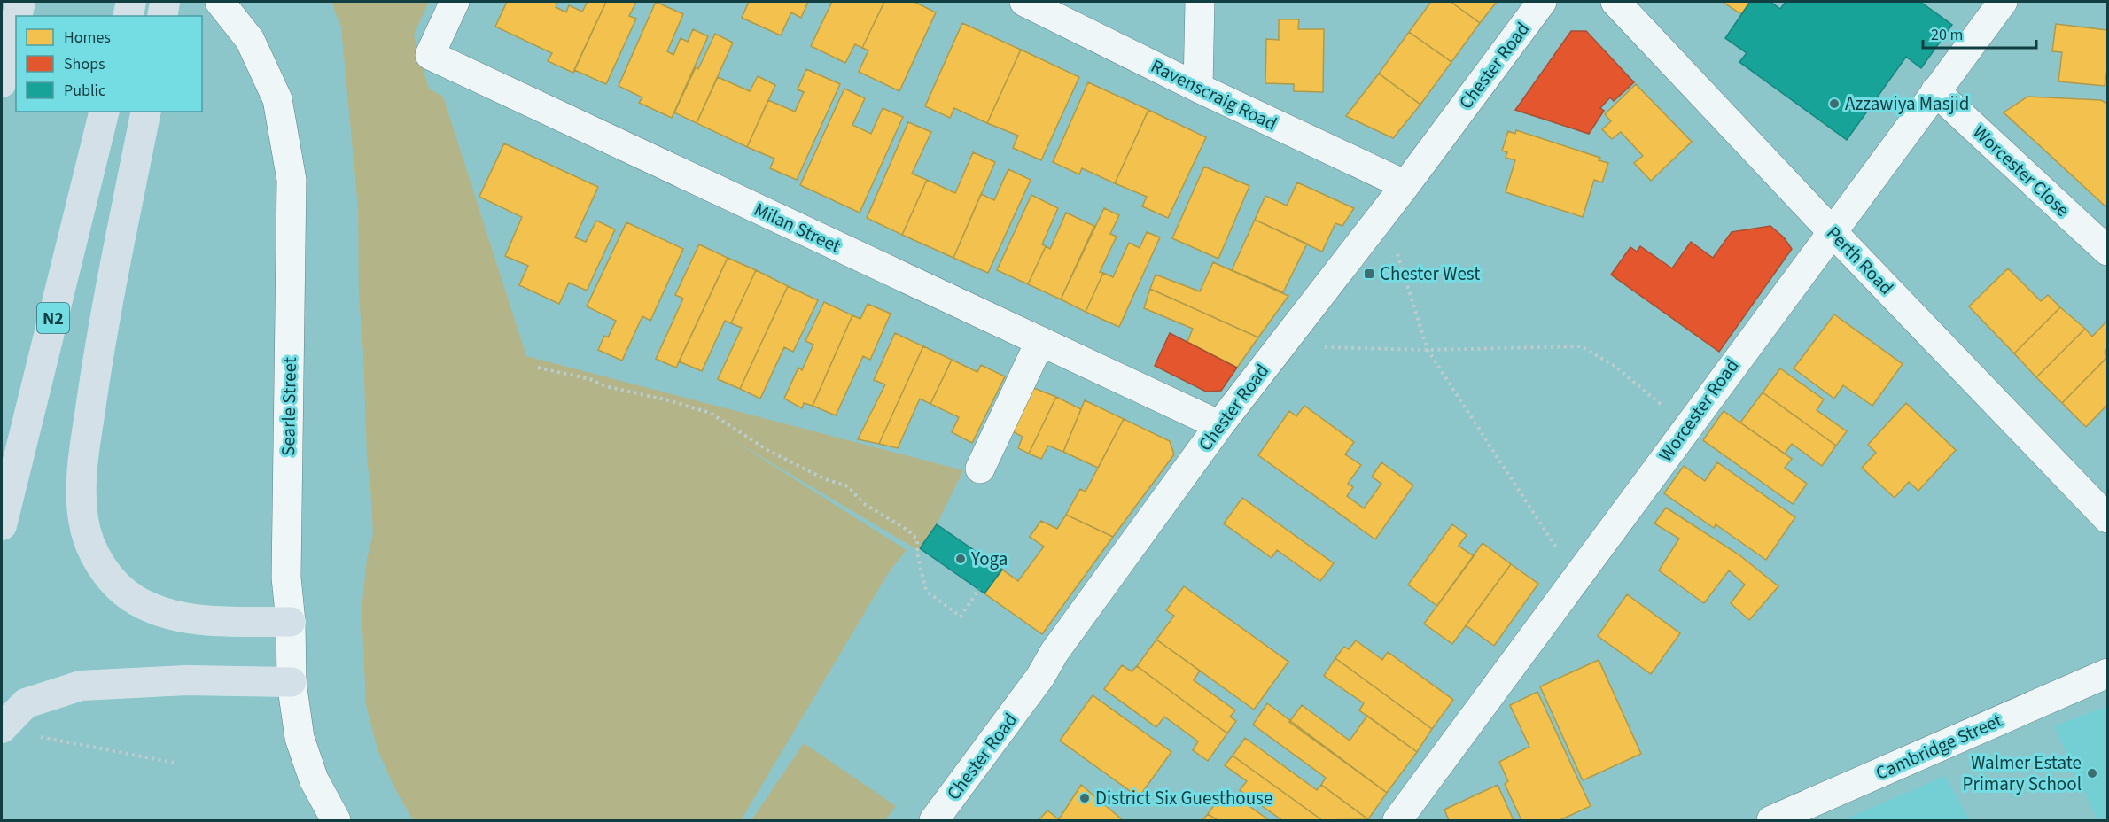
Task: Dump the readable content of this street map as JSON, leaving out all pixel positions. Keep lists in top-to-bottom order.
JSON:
{
  "streets": {
    "highway": ["N2"],
    "street": [
      "Chester Road",
      "Ravenscraig Road",
      "Worcester Close",
      "Milan Street",
      "Perth Road",
      "Searle Street",
      "Worcester Road",
      "Cambridge Street"
    ]
  },
  "crossings": [
    ["Chester Road", "Ravenscraig Road"],
    ["Chester Road", "Milan Street"],
    ["Worcester Close", "Worcester Road"],
    ["Perth Road", "Worcester Road"]
  ],
  "places": {
    "other": [
      "Azzawiya Masjid",
      "Yoga",
      "Walmer Estate Primary School",
      "District Six Guesthouse"
    ],
    "transit": ["Chester West"]
  },
  "legend": ["Homes", "Shops", "Public"],
  "scale_bar": "20 m"
}
